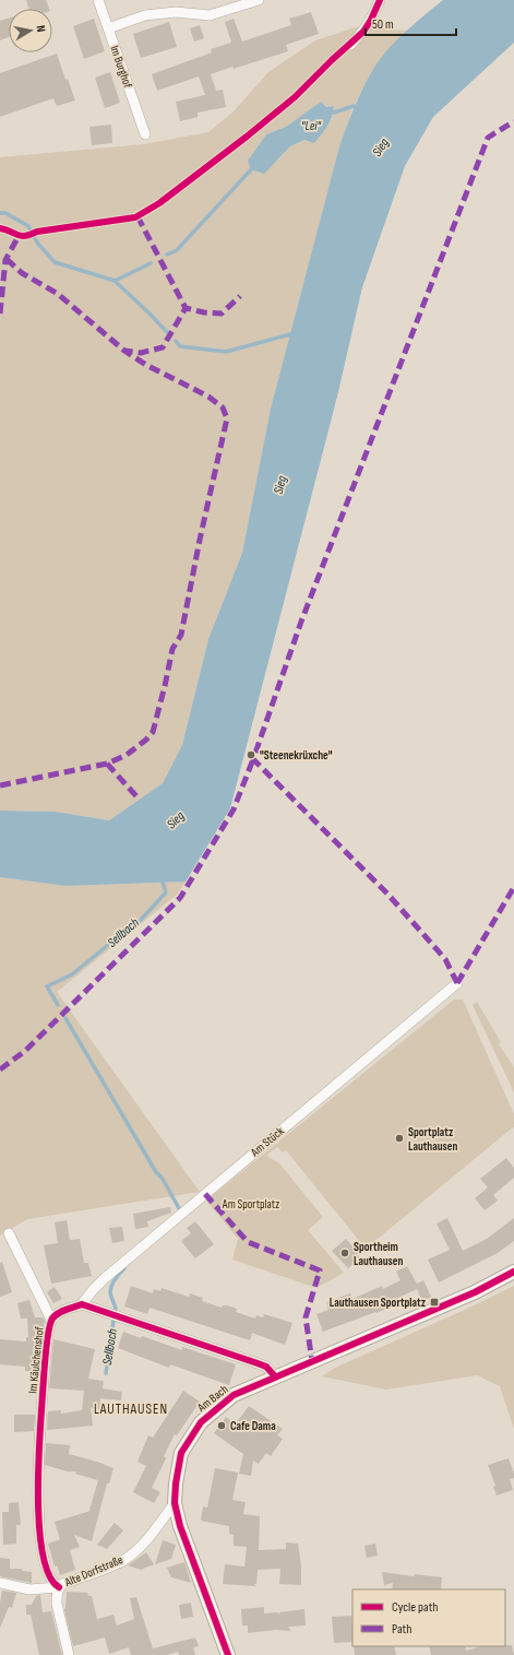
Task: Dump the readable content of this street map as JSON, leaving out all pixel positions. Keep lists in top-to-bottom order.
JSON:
{
  "streets": {
    "street": [
      "Im Burghof",
      "Am Stück",
      "Im Käulchenshof",
      "Am Bach",
      "Alte Dorfstraße"
    ]
  },
  "crossings": [
    ["Am Stück", "Im Käulchenshof"],
    ["Im Käulchenshof", "Alte Dorfstraße"],
    ["Am Bach", "Alte Dorfstraße"]
  ],
  "districts": ["LAUTHAUSEN"],
  "water": ["\"Lei\"", "Sieg", "Sellbach"],
  "parks": ["Am Sportplatz"],
  "places": {
    "other": [
      "\"Steenekrüxche\"",
      "Sportplatz Lauthausen",
      "Sportheim Lauthausen",
      "Cafe Dama"
    ],
    "transit": ["Lauthausen Sportplatz"]
  },
  "legend": ["Cycle path", "Path"],
  "scale_bar": "50 m",
  "north": "right"
}
